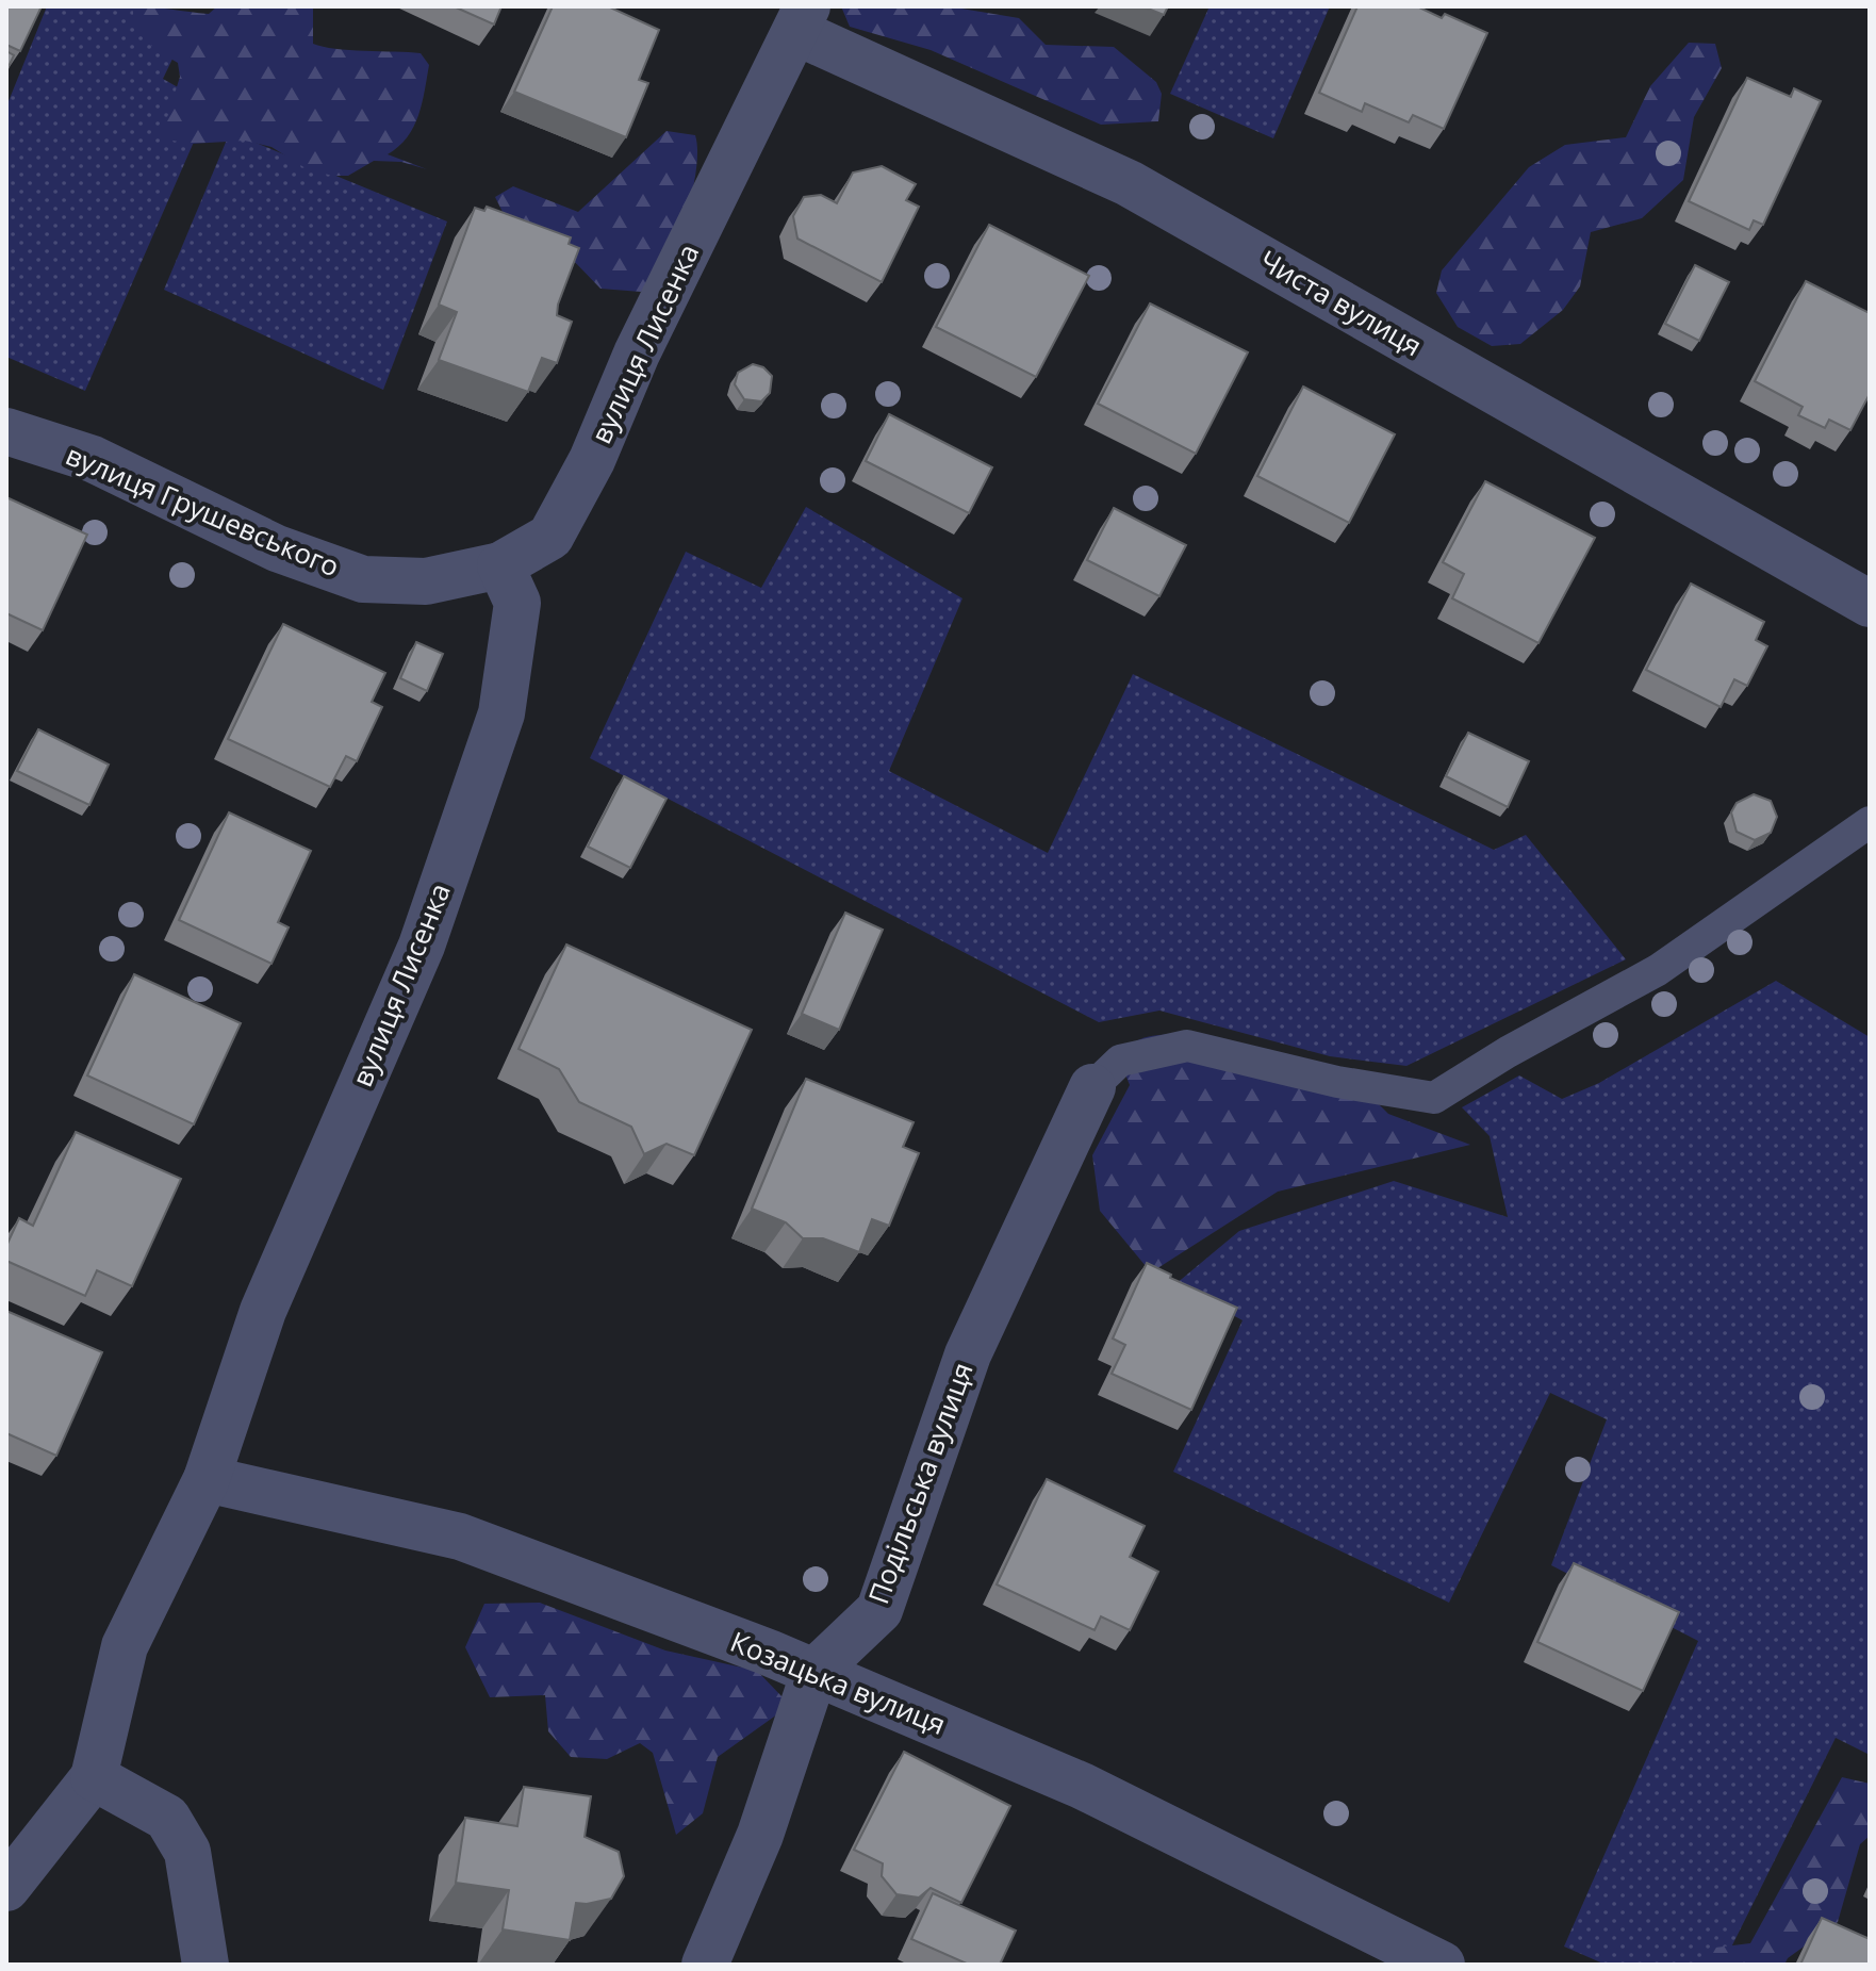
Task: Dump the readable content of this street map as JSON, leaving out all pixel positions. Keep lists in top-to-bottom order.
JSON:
{
  "streets": {
    "street": [
      "Чиста вулиця",
      "вулиця Лисенка",
      "вулиця Грушевського",
      "Подільська вулиця",
      "Козацька вулиця"
    ]
  },
  "crossings": [
    ["Чиста вулиця", "вулиця Лисенка"],
    ["вулиця Лисенка", "вулиця Грушевського"],
    ["вулиця Лисенка", "Козацька вулиця"],
    ["Подільська вулиця", "Козацька вулиця"]
  ]
}
